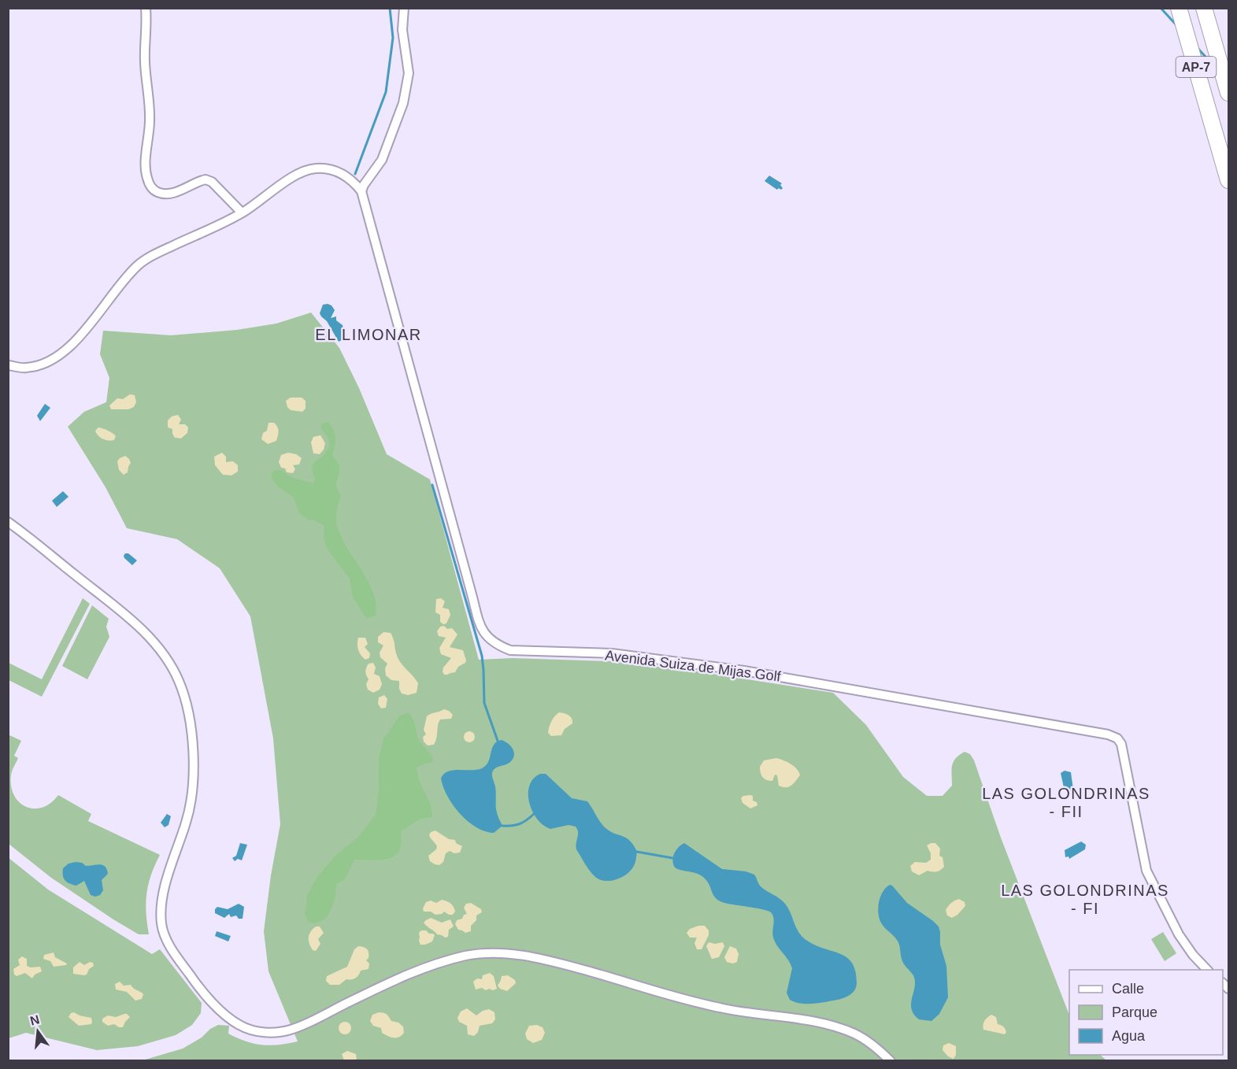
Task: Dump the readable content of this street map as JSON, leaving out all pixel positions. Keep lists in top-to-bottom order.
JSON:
{
  "streets": {
    "highway": ["AP-7"],
    "street": ["Avenida Suiza de Mijas Golf"]
  },
  "districts": ["EL LIMONAR", "LAS GOLONDRINAS - FII", "LAS GOLONDRINAS - FI"],
  "legend": ["Calle", "Parque", "Agua"],
  "north": "top"
}
